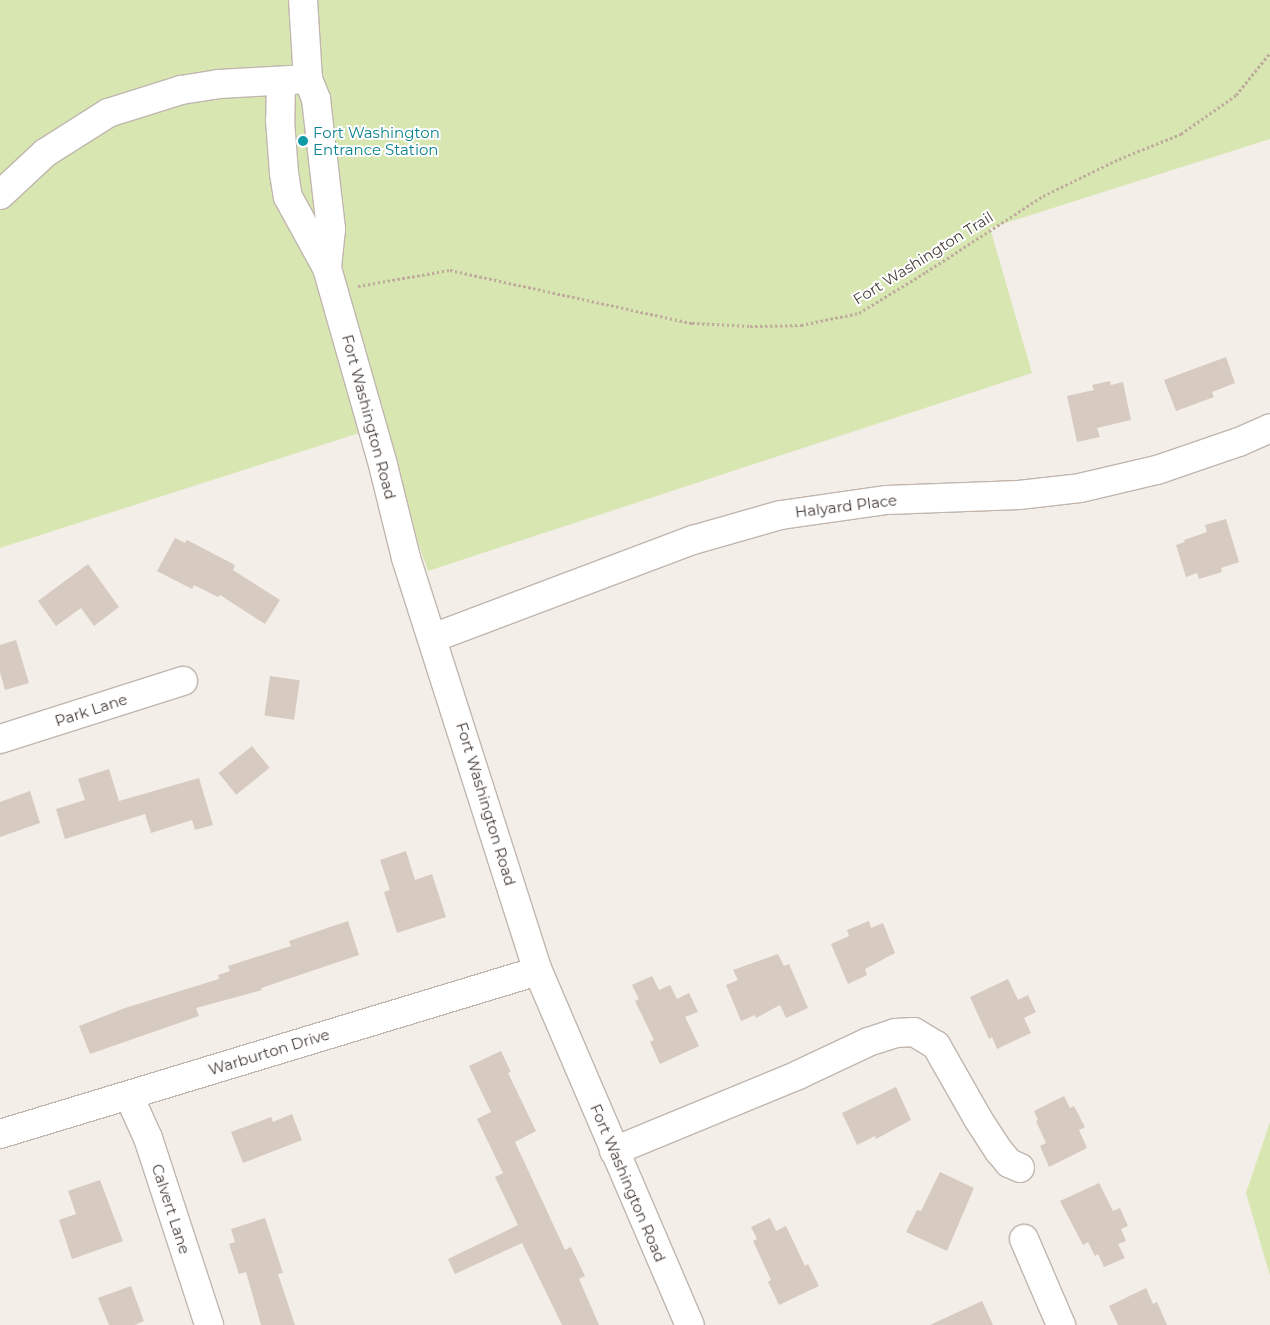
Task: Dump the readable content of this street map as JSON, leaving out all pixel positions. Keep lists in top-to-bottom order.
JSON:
{
  "streets": {
    "street": [
      "Fort Washington Road",
      "Halyard Place",
      "Park Lane",
      "Warburton Drive",
      "Calvert Lane"
    ],
    "path": ["Fort Washington Trail"]
  },
  "crossings": [
    ["Fort Washington Trail", "Fort Washington Road"],
    ["Fort Washington Road", "Halyard Place"],
    ["Fort Washington Road", "Warburton Drive"],
    ["Warburton Drive", "Calvert Lane"]
  ],
  "places": ["Fort Washington Entrance Station"]
}
